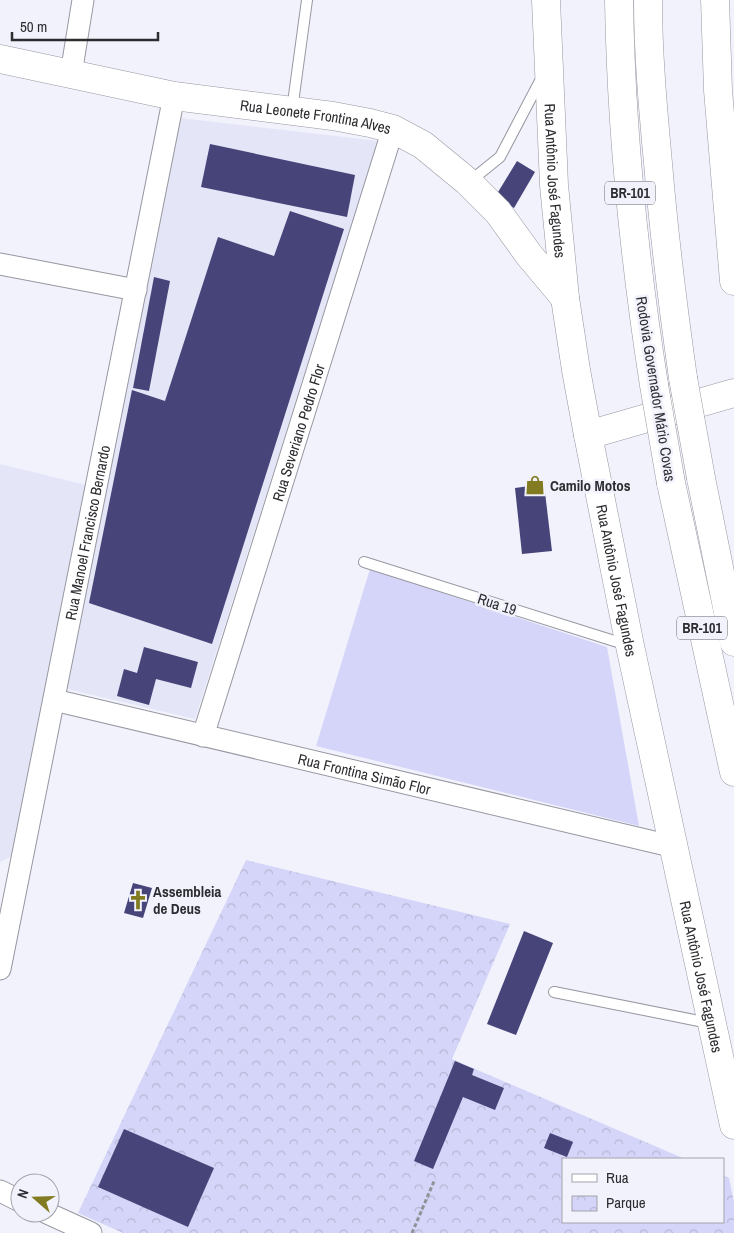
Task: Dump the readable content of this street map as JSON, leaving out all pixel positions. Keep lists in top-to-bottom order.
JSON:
{
  "streets": {
    "main road": [
      "Rua Leonete Frontina Alves",
      "Rua Antônio José Fagundes",
      "BR-101",
      "Rodovia Governador Mário Covas"
    ],
    "street": ["Rua Severiano Pedro Flor", "Rua Manoel Francisco Bernardo", "Rua Frontina Simão Flor"],
    "lane": ["Rua 19"]
  },
  "crossings": [
    ["Rua Leonete Frontina Alves", "Rua Antônio José Fagundes"],
    ["Rua Leonete Frontina Alves", "Rua Severiano Pedro Flor"],
    ["Rua Leonete Frontina Alves", "Rua Manoel Francisco Bernardo"],
    ["Rua Antônio José Fagundes", "Rua 19"],
    ["Rua Antônio José Fagundes", "Rua Frontina Simão Flor"],
    ["Rua Severiano Pedro Flor", "Rua Frontina Simão Flor"],
    ["Rua Manoel Francisco Bernardo", "Rua Frontina Simão Flor"]
  ],
  "places": {
    "shop": ["Camilo Motos"],
    "church": ["Assembleia de Deus"]
  },
  "legend": ["Rua", "Parque"],
  "scale_bar": "50 m",
  "north": "left"
}
